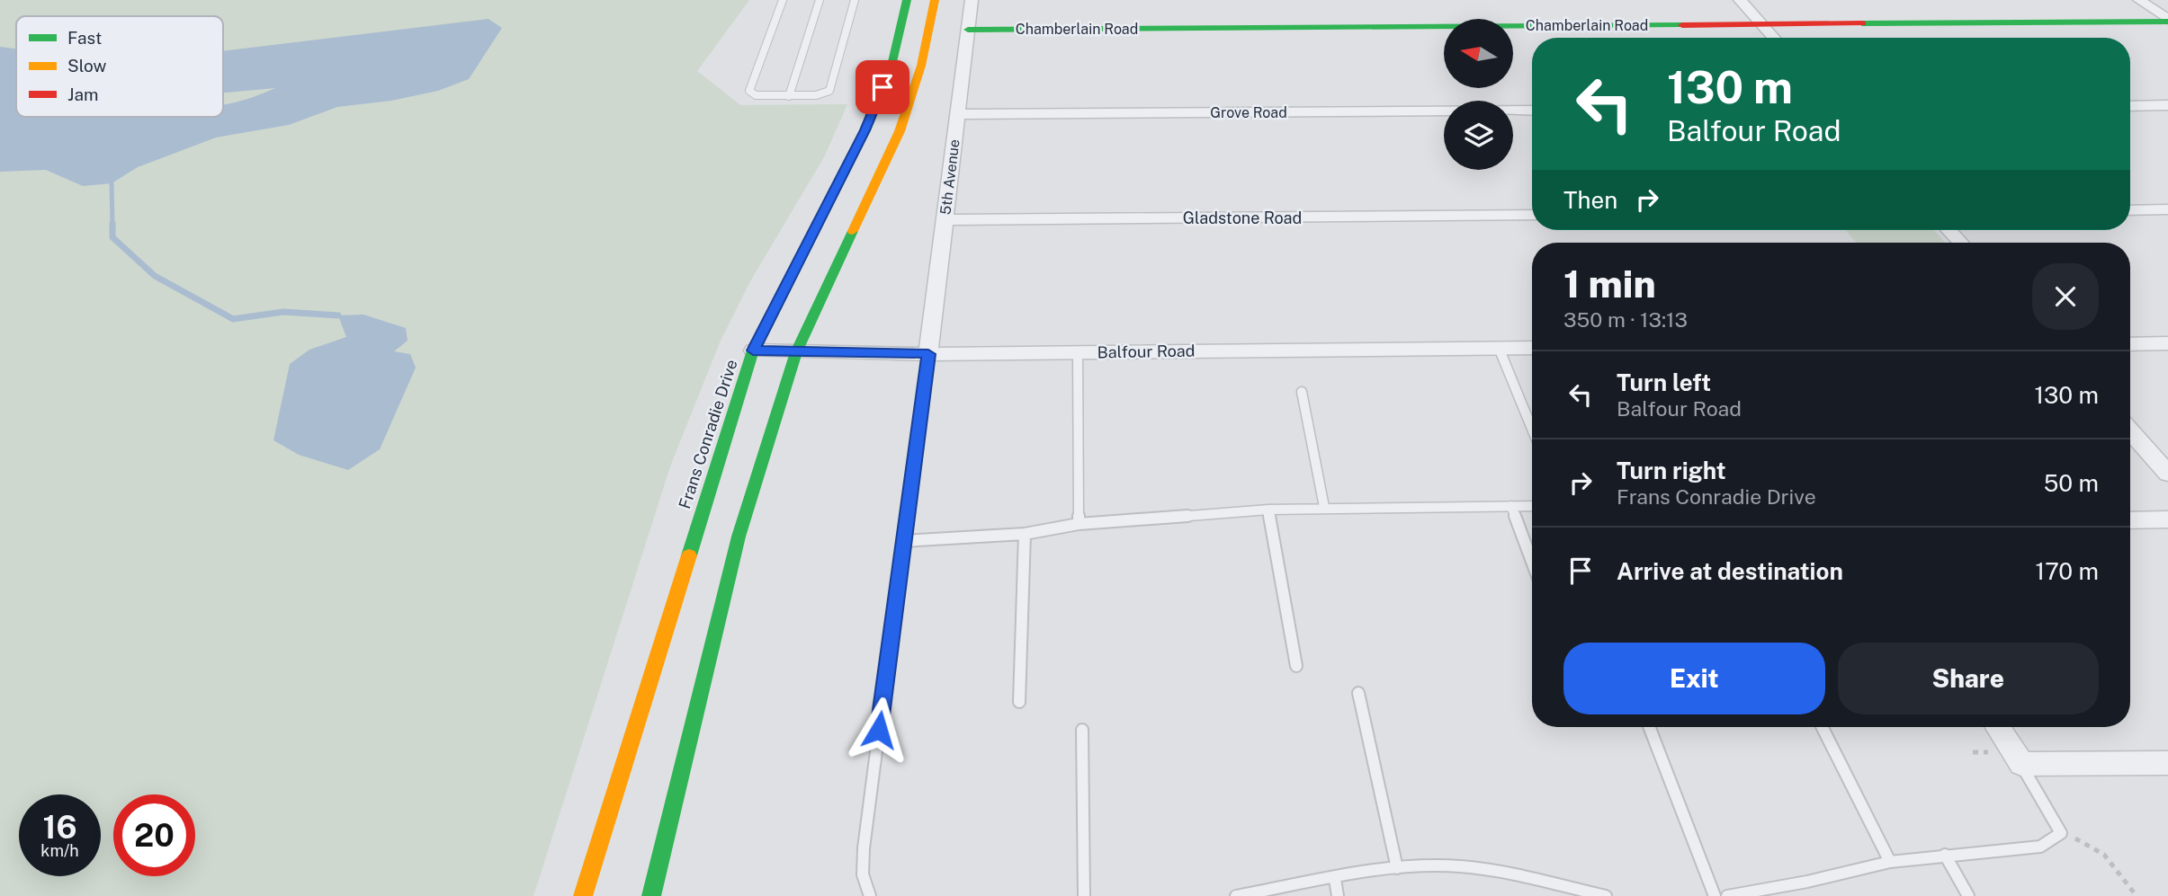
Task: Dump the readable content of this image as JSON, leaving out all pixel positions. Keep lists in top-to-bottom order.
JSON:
{
  "streets": {
    "main road": ["Chamberlain Road", "Frans Conradie Drive"],
    "street": [
      "Grove Road",
      "5th Avenue",
      "Gladstone Road",
      "Balfour Road"
    ]
  },
  "crossings": [
    ["Chamberlain Road", "5th Avenue"],
    ["Grove Road", "5th Avenue"],
    ["5th Avenue", "Gladstone Road"],
    ["5th Avenue", "Balfour Road"],
    ["Balfour Road", "Frans Conradie Drive"]
  ],
  "legend": ["Fast", "Slow", "Jam"],
  "north": "left",
  "page": {
    "turn": ["130 m", "Balfour Road"],
    "then": "Then",
    "heading": ["1 min", "350 m · 13:13"],
    "list": [
      {
        "name": "Turn left",
        "note": "Balfour Road",
        "value": "130 m"
      },
      {
        "name": "Turn right",
        "note": "Frans Conradie Drive",
        "value": "50 m"
      },
      {
        "name": "Arrive at destination",
        "value": "170 m"
      }
    ],
    "buttons": ["Exit", "Share"],
    "speed": "16 km/h",
    "limit": "20"
  }
}
